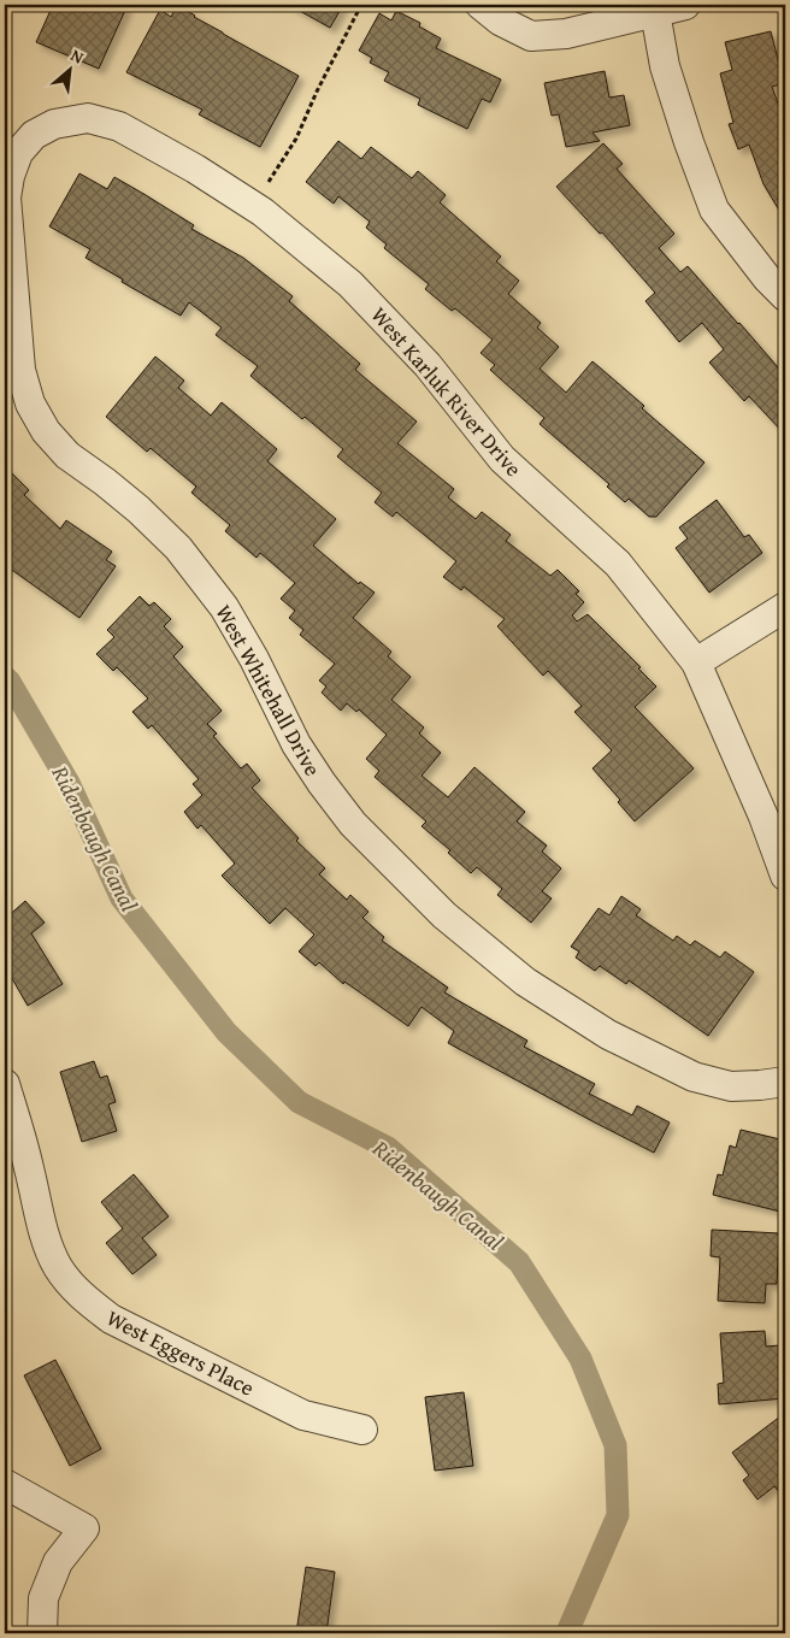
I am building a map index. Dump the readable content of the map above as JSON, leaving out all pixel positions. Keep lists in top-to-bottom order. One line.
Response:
{"streets":{"street":["West Karluk River Drive","West Whitehall Drive","West Eggers Place"]},"crossings":[["West Karluk River Drive","West Whitehall Drive"]],"water":["Ridenbaugh Canal"],"north":"top right"}
